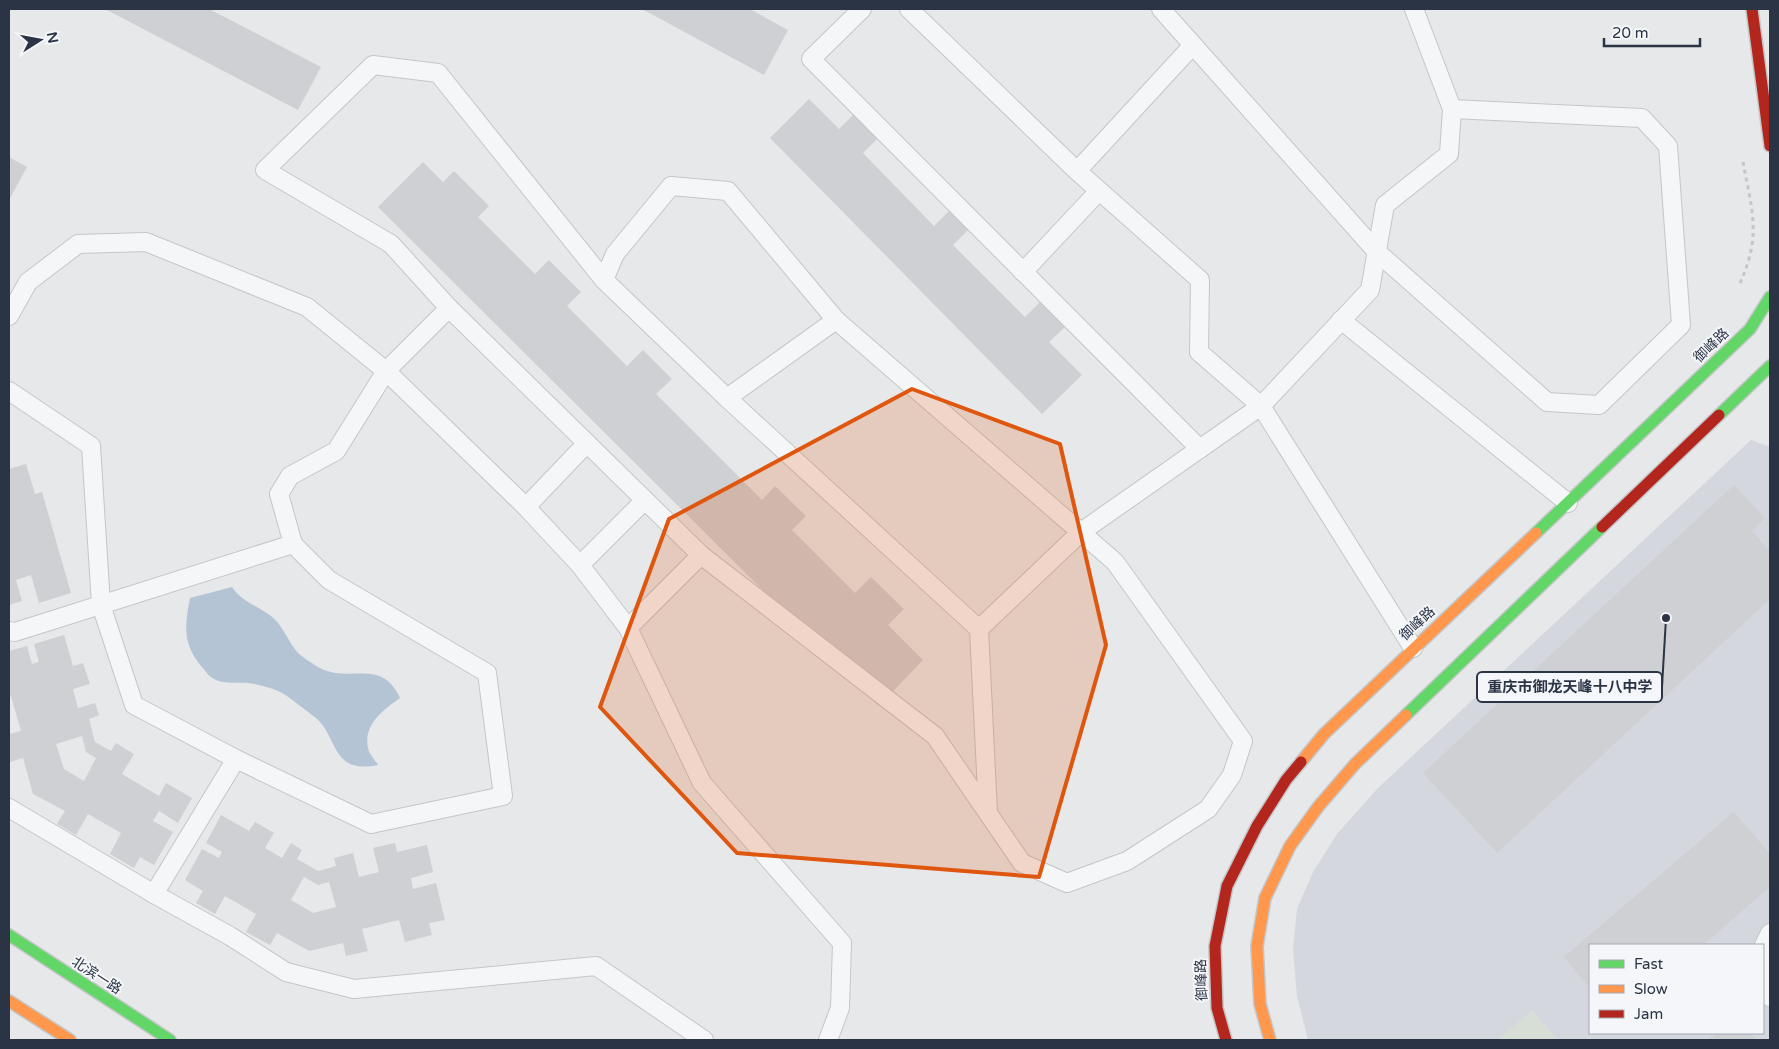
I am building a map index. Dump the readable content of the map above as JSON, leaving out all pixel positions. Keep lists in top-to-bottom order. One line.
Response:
{"streets":{"street":["御峰路","北滨一路"]},"places":["重庆市御龙天峰十八中学"],"legend":["Fast","Slow","Jam"],"scale_bar":"20 m","north":"right"}
